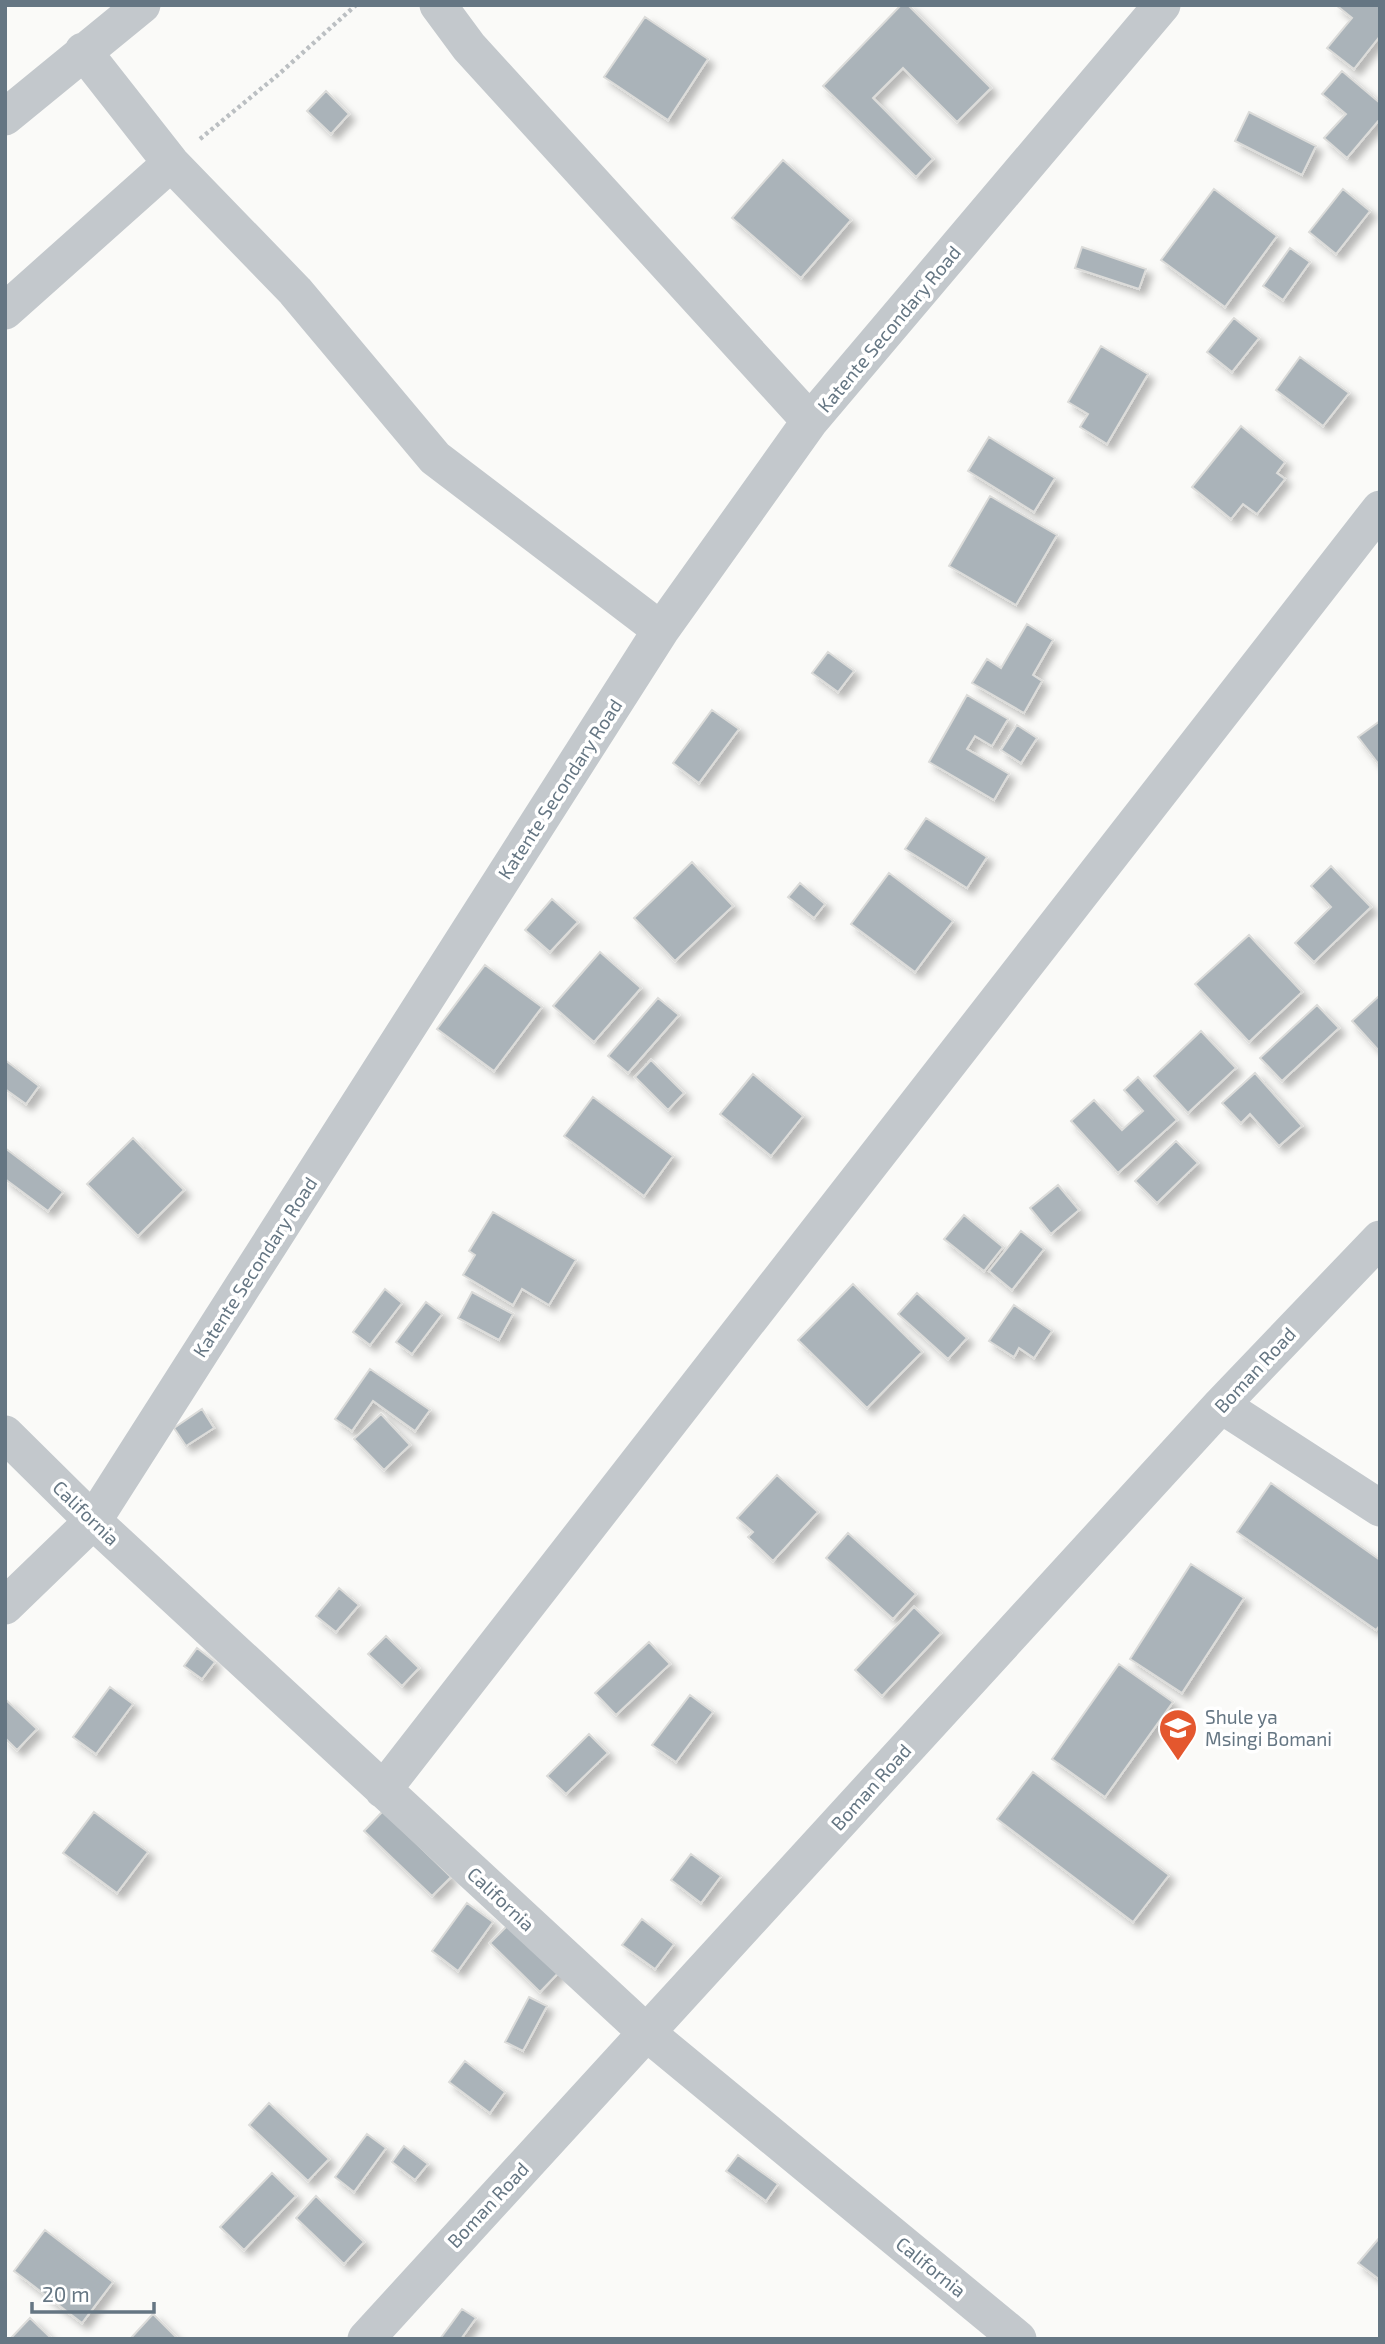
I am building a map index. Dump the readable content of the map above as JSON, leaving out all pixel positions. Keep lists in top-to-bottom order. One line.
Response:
{"streets":{"street":["Katente Secondary Road","Boman Road","California"]},"crossings":[["Katente Secondary Road","California"],["Boman Road","California"]],"places":{"school or university":["Shule ya Msingi Bomani"]},"scale_bar":"20 m"}
